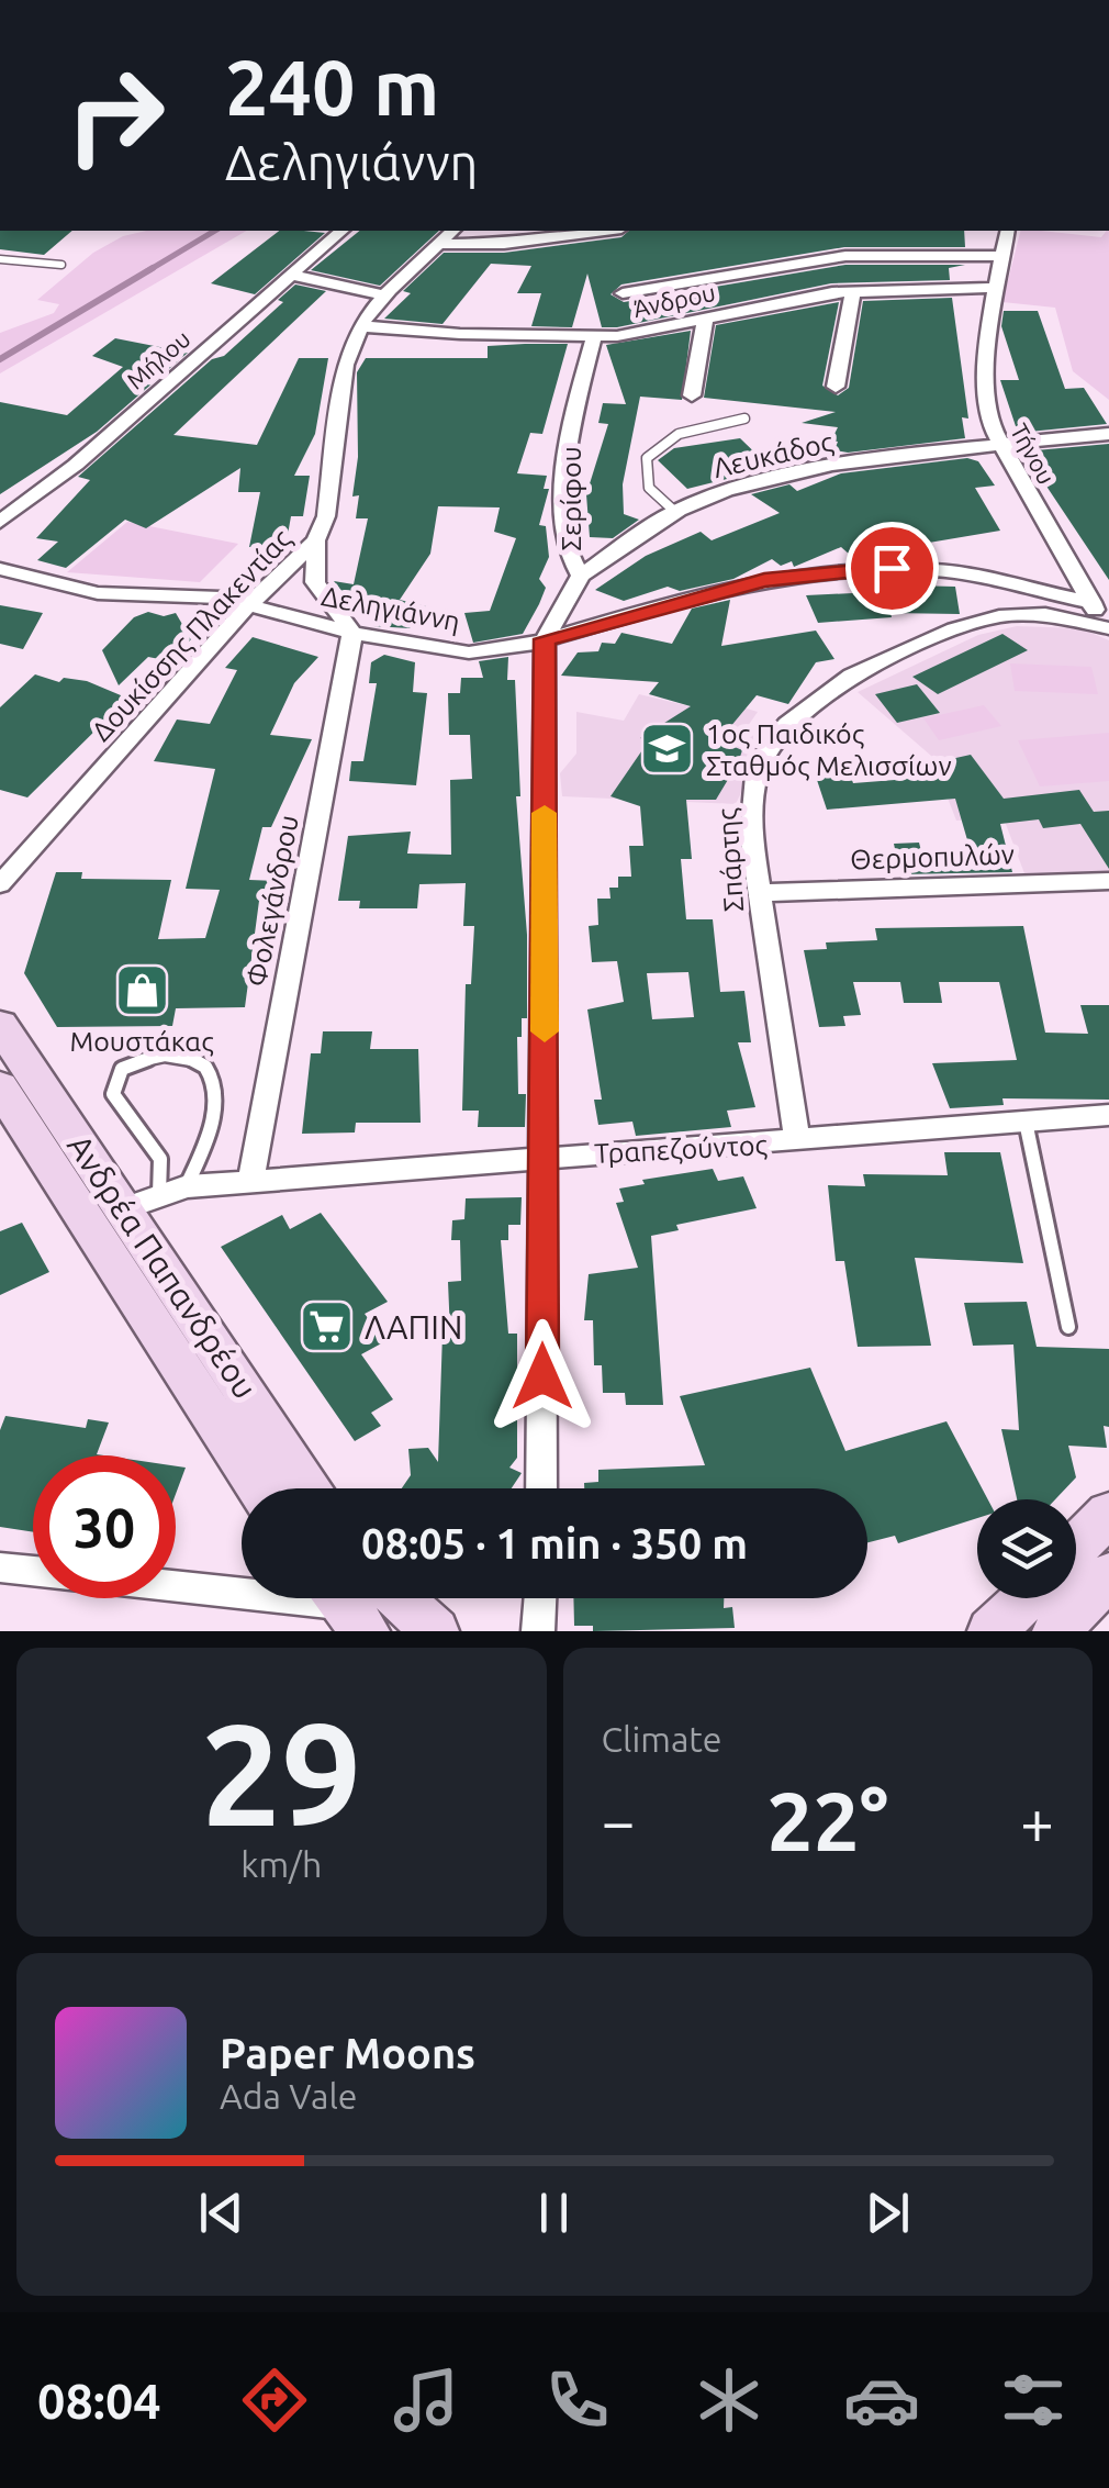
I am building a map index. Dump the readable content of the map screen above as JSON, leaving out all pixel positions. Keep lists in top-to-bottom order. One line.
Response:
{"streets":{"main road":["Ανδρέα Παπανδρέου"],"street":["Άνδρου","Μήλου","Τήνου","Λευκάδος","Σερίφου","Δεληγιάννη","Δουκίσσης Πλακεντίας","Θερμοπυλών","Σπάρτης","Φολεγάνδρου","Τραπεζούντος"]},"crossings":[["Άνδρου","Τήνου"],["Άνδρου","Σερίφου"],["Άνδρου","Δουκίσσης Πλακεντίας"],["Τήνου","Λευκάδος"],["Τήνου","Δεληγιάννη"],["Τήνου","Σπάρτης"],["Λευκάδος","Σερίφου"],["Σερίφου","Δεληγιάννη"],["Σερίφου","Τραπεζούντος"],["Δεληγιάννη","Δουκίσσης Πλακεντίας"],["Δεληγιάννη","Σπάρτης"],["Δεληγιάννη","Φολεγάνδρου"],["Θερμοπυλών","Σπάρτης"],["Σπάρτης","Τραπεζούντος"],["Φολεγάνδρου","Τραπεζούντος"],["Τραπεζούντος","Ανδρέα Παπανδρέου"]],"places":{"school or university":["1ος Παιδικός Σταθμός Μελισσίων"],"shop":["Μουστάκας"],"supermarket":["ΛΑΠΙΝ"]},"page":{"turn":["240 m","Δεληγιάννη"],"limit":"30","trip":"08:05 · 1 min · 350 m","tile":[["29","km/h"],"Climate"],"heat":["−","22°","+"],"song":["Paper Moons","Ada Vale"],"tabs":"08:04"}}
